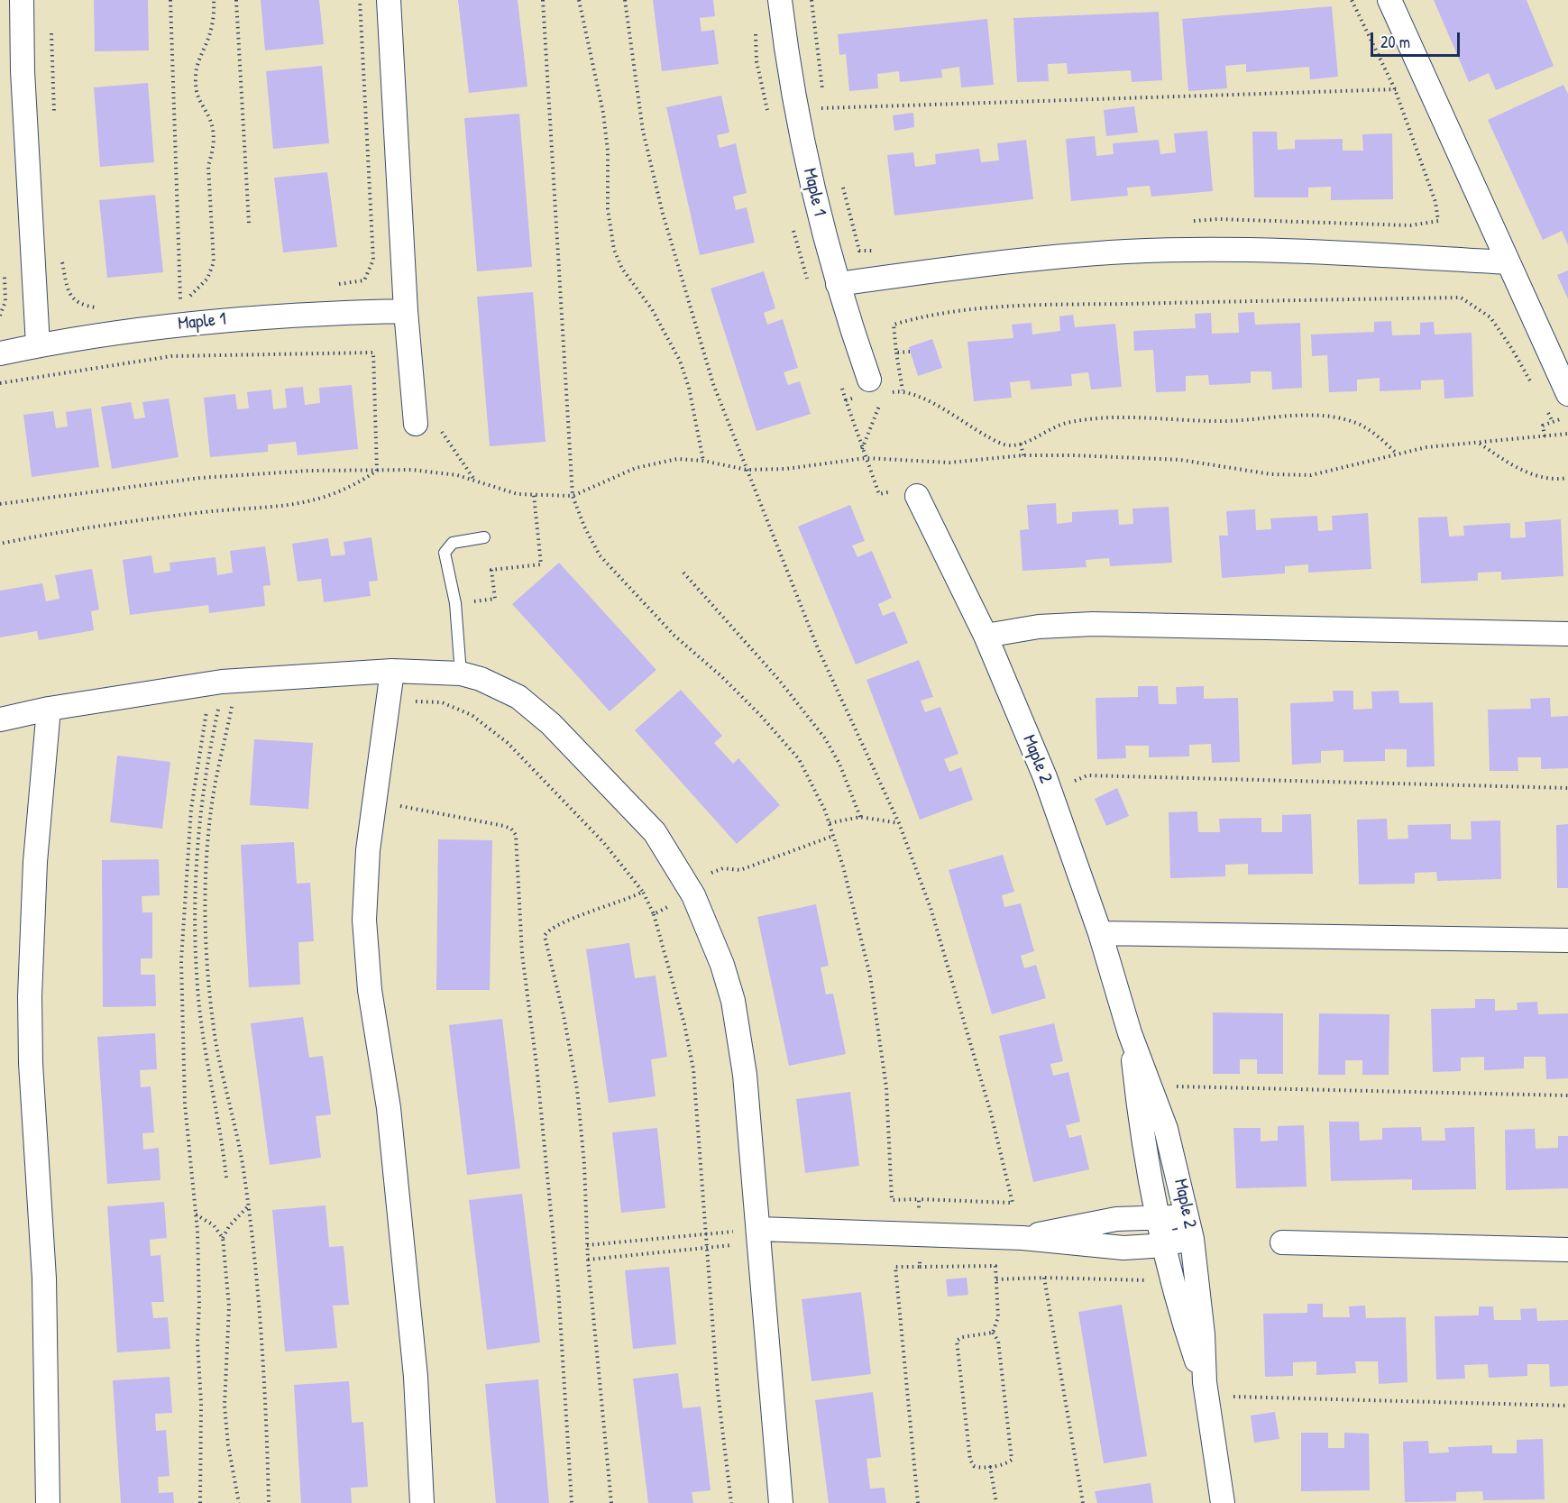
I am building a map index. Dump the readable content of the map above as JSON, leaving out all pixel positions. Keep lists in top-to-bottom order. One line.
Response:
{"streets":{"street":["Maple 1","Maple 2"]},"scale_bar":"20 m"}
